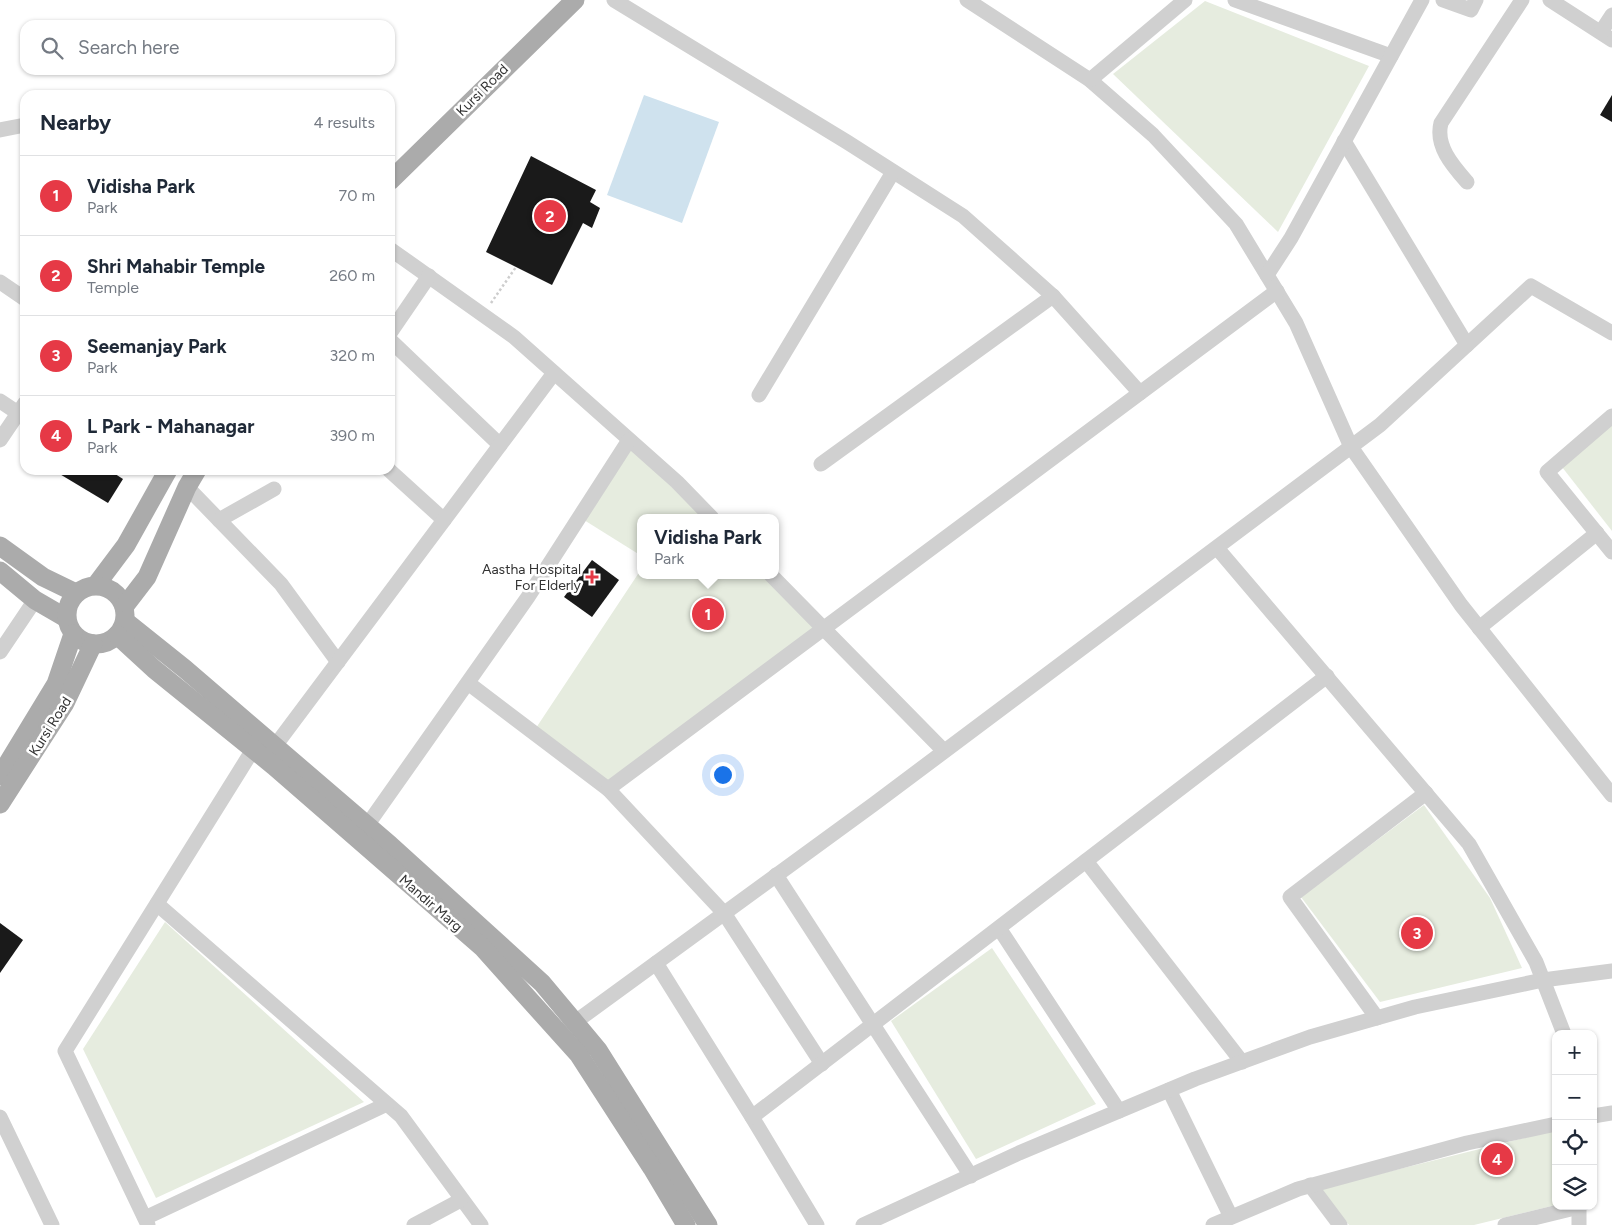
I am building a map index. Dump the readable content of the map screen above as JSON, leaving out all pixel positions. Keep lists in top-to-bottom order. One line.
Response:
{"streets":{"main road":["Kursi Road","Mandir Marg"]},"places":{"health":["Aastha Hospital For Elderly"]},"page":{"search":"Search here","heading":["Nearby","4 results"],"list":[{"mark":"1","name":"Vidisha Park","note":"Park","value":"70 m"},{"mark":"2","name":"Shri Mahabir Temple","note":"Temple","value":"260 m"},{"mark":"3","name":"Seemanjay Park","note":"Park","value":"320 m"},{"mark":"4","name":"L Park - Mahanagar","note":"Park","value":"390 m"}],"pins":["2","1","3","4"],"popup":["Vidisha Park","Park"],"map_buttons":["+","−"]}}
